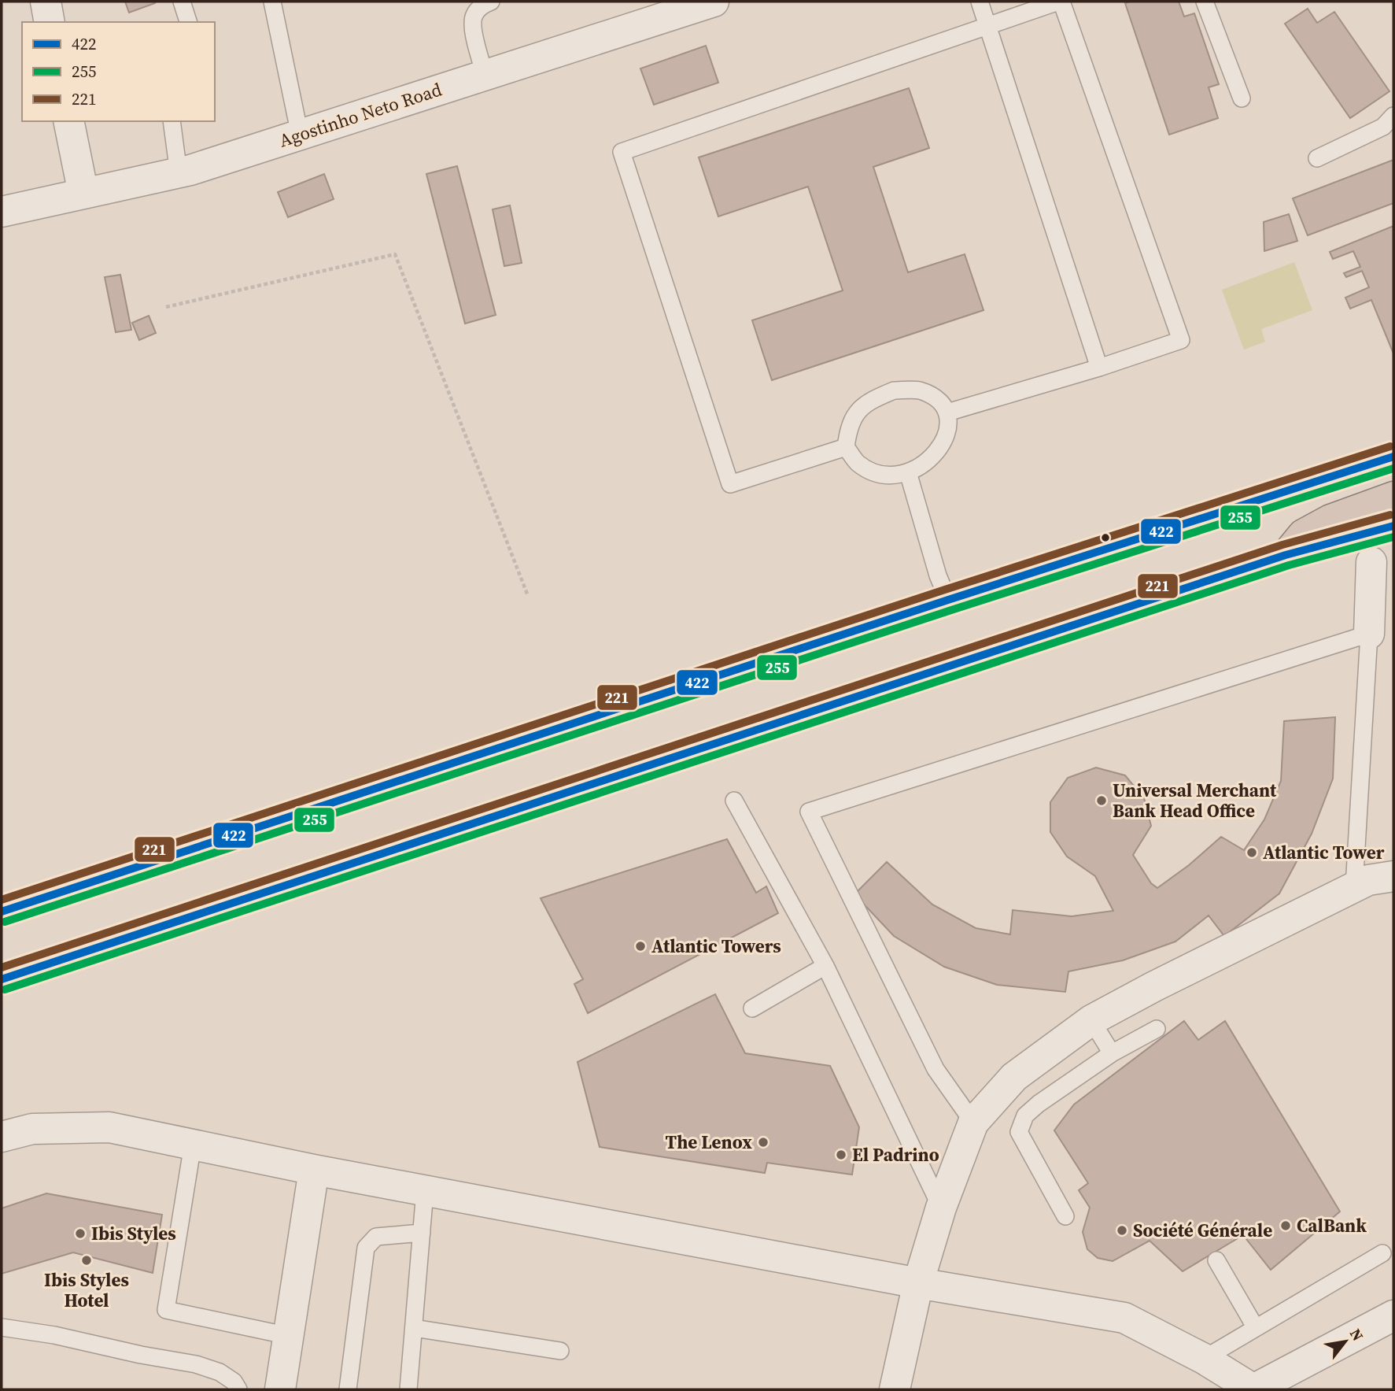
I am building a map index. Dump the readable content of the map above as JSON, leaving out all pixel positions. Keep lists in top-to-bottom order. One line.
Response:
{"streets":{"street":["Agostinho Neto Road"]},"places":["Universal Merchant Bank Head Office","Atlantic Tower","Atlantic Towers","The Lenox","El Padrino","CalBank","Société Générale","Ibis Styles","Ibis Styles Hotel"],"lines":["transit line 221","transit line 422","transit line 255"],"legend":["422","255","221"],"north":"top right"}
